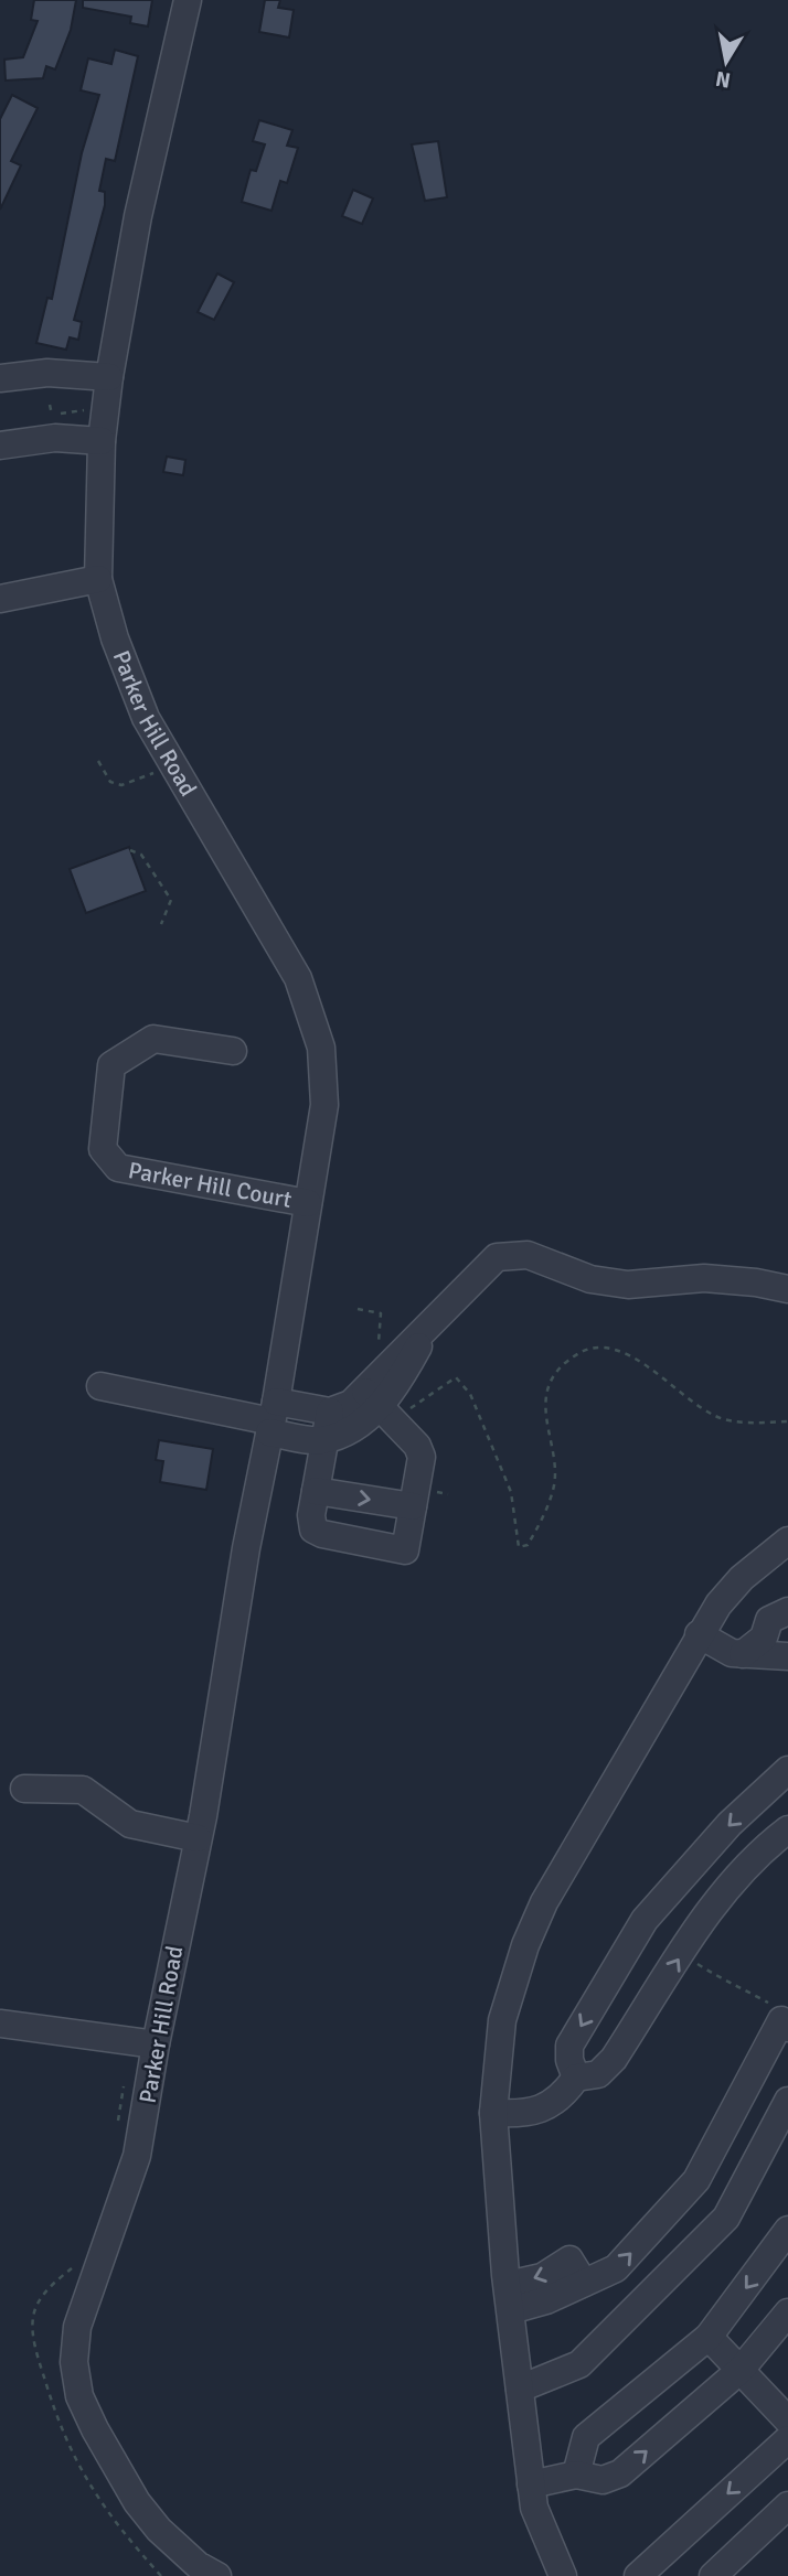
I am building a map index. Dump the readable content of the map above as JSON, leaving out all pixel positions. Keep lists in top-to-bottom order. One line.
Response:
{"streets":{"street":["Parker Hill Road","Parker Hill Court"]},"crossings":[["Parker Hill Road","Parker Hill Court"]],"north":"bottom"}
